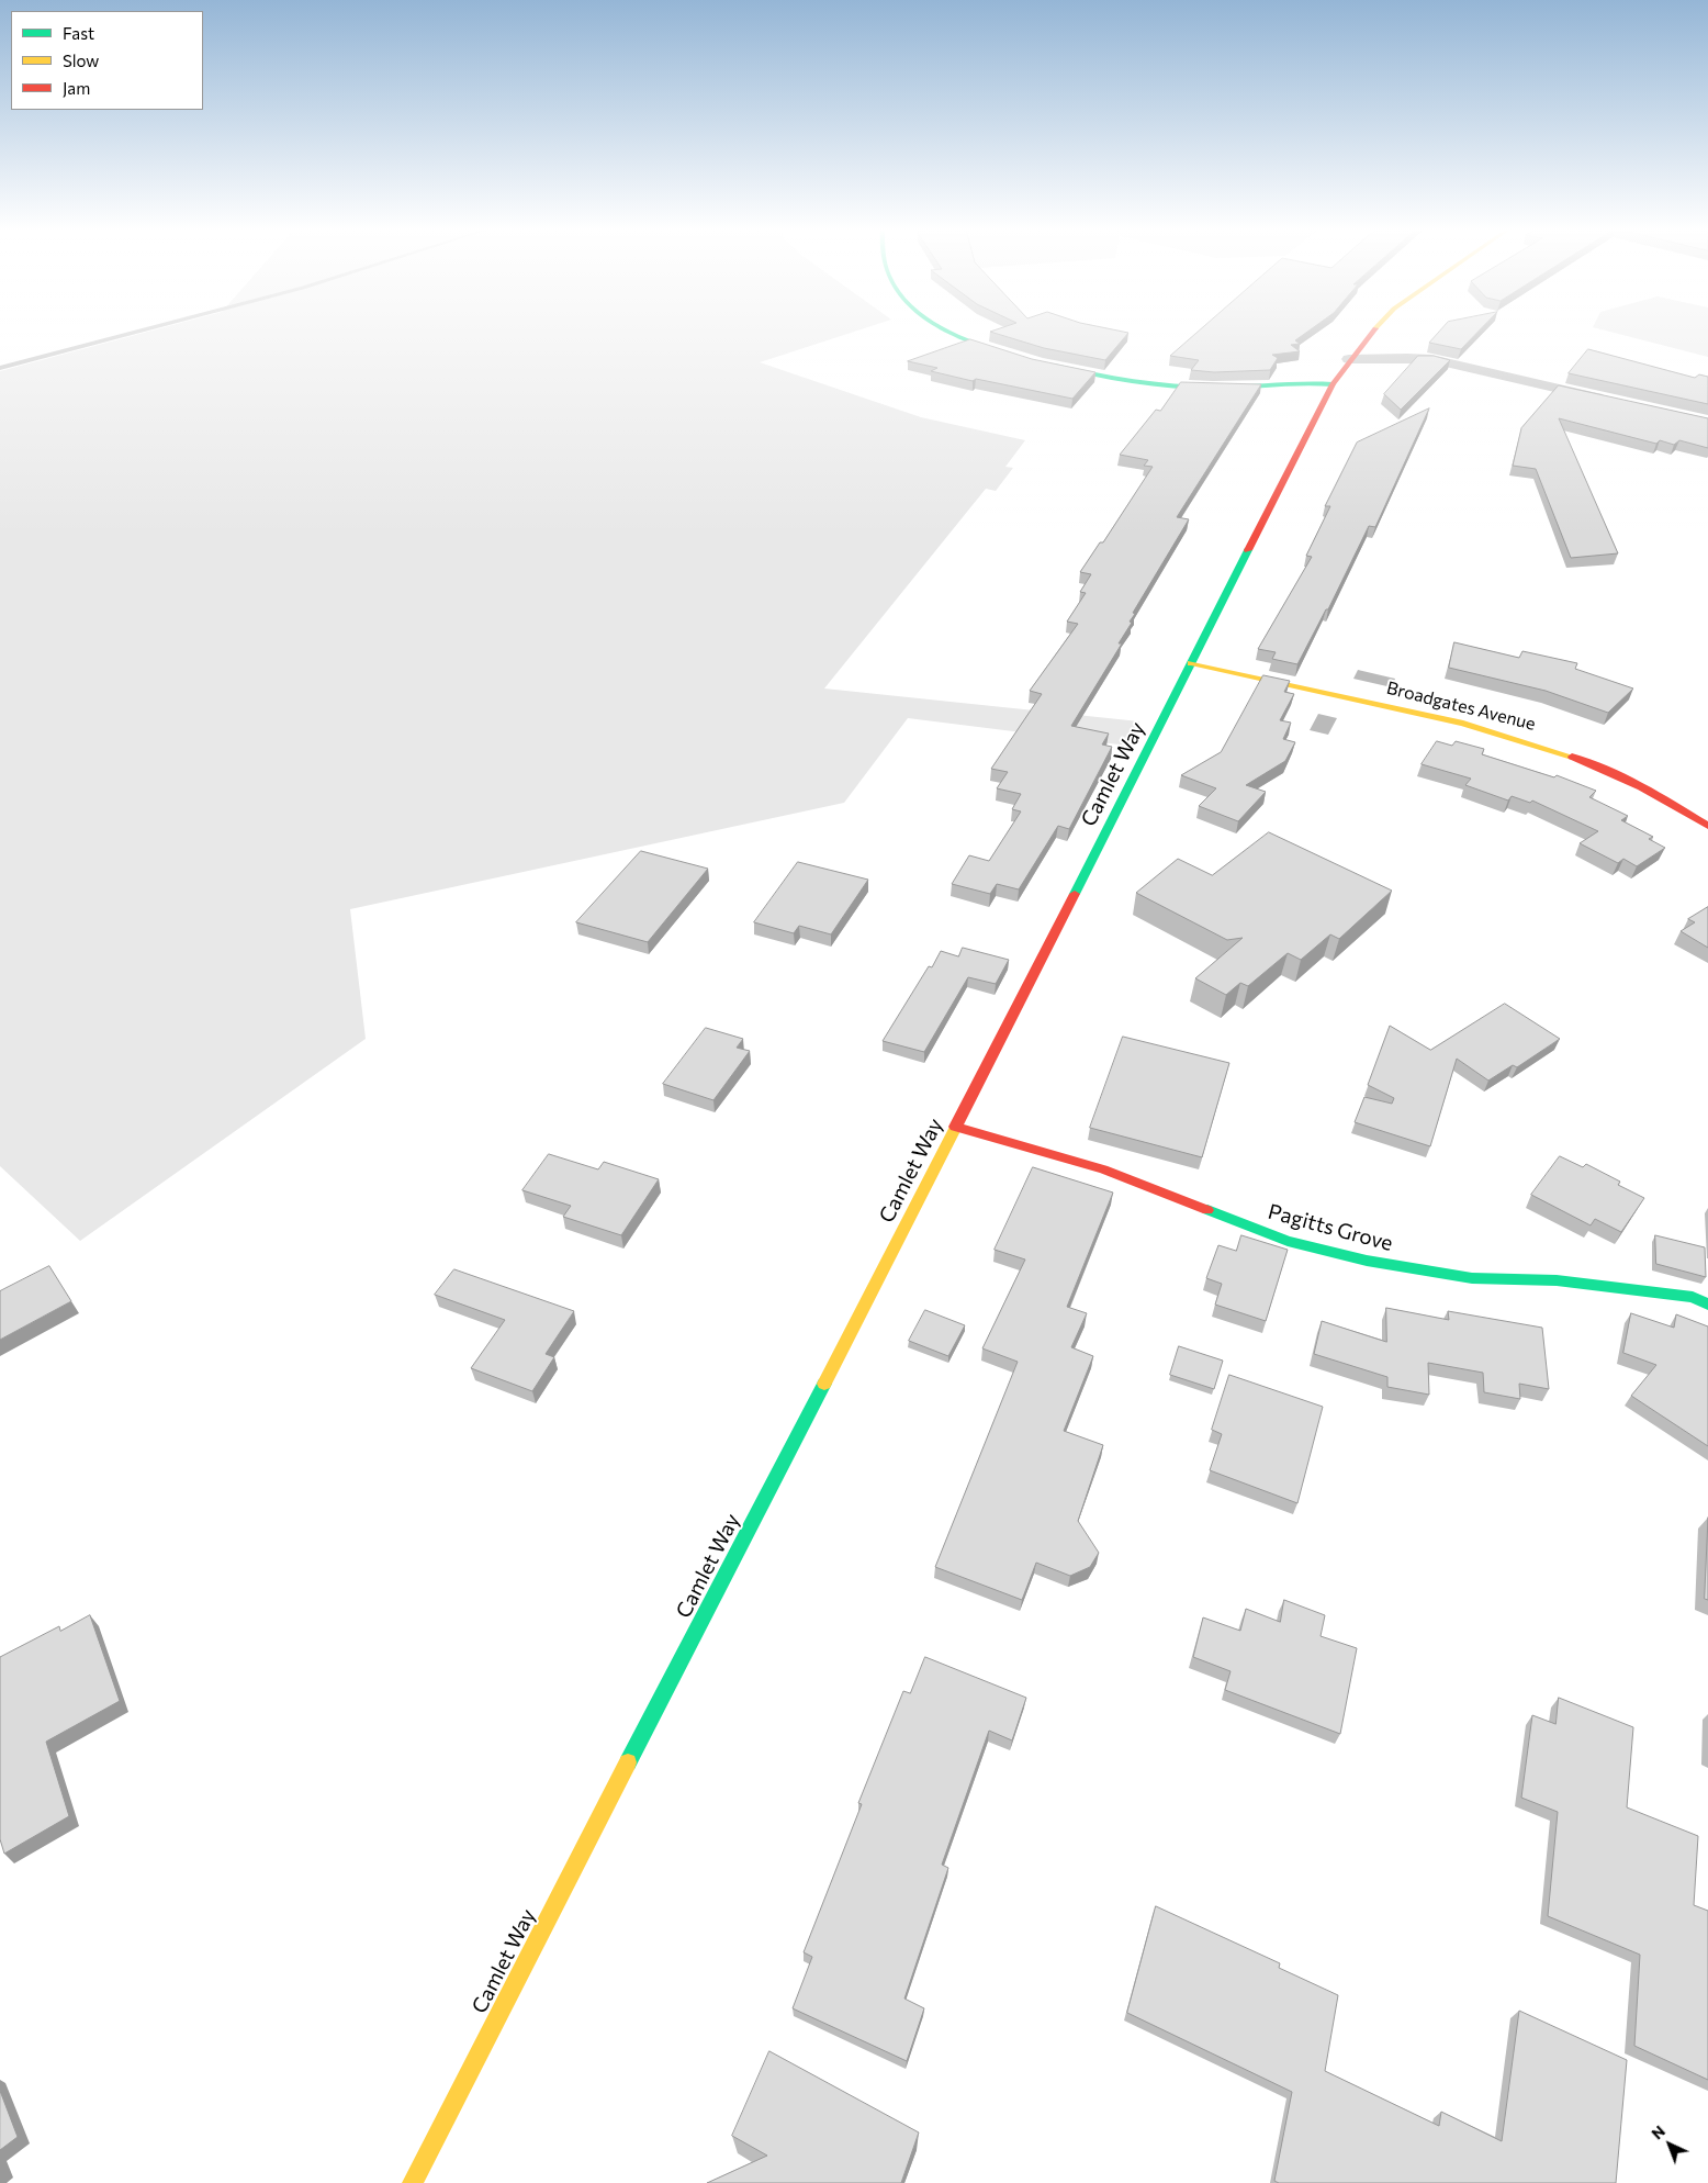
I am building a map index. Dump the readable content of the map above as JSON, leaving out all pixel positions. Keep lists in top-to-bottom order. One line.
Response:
{"streets":{"street":["Broadgates Avenue","Camlet Way","Pagitts Grove"]},"crossings":[["Broadgates Avenue","Camlet Way"],["Camlet Way","Pagitts Grove"]],"legend":["Fast","Slow","Jam"],"north":"top left"}
